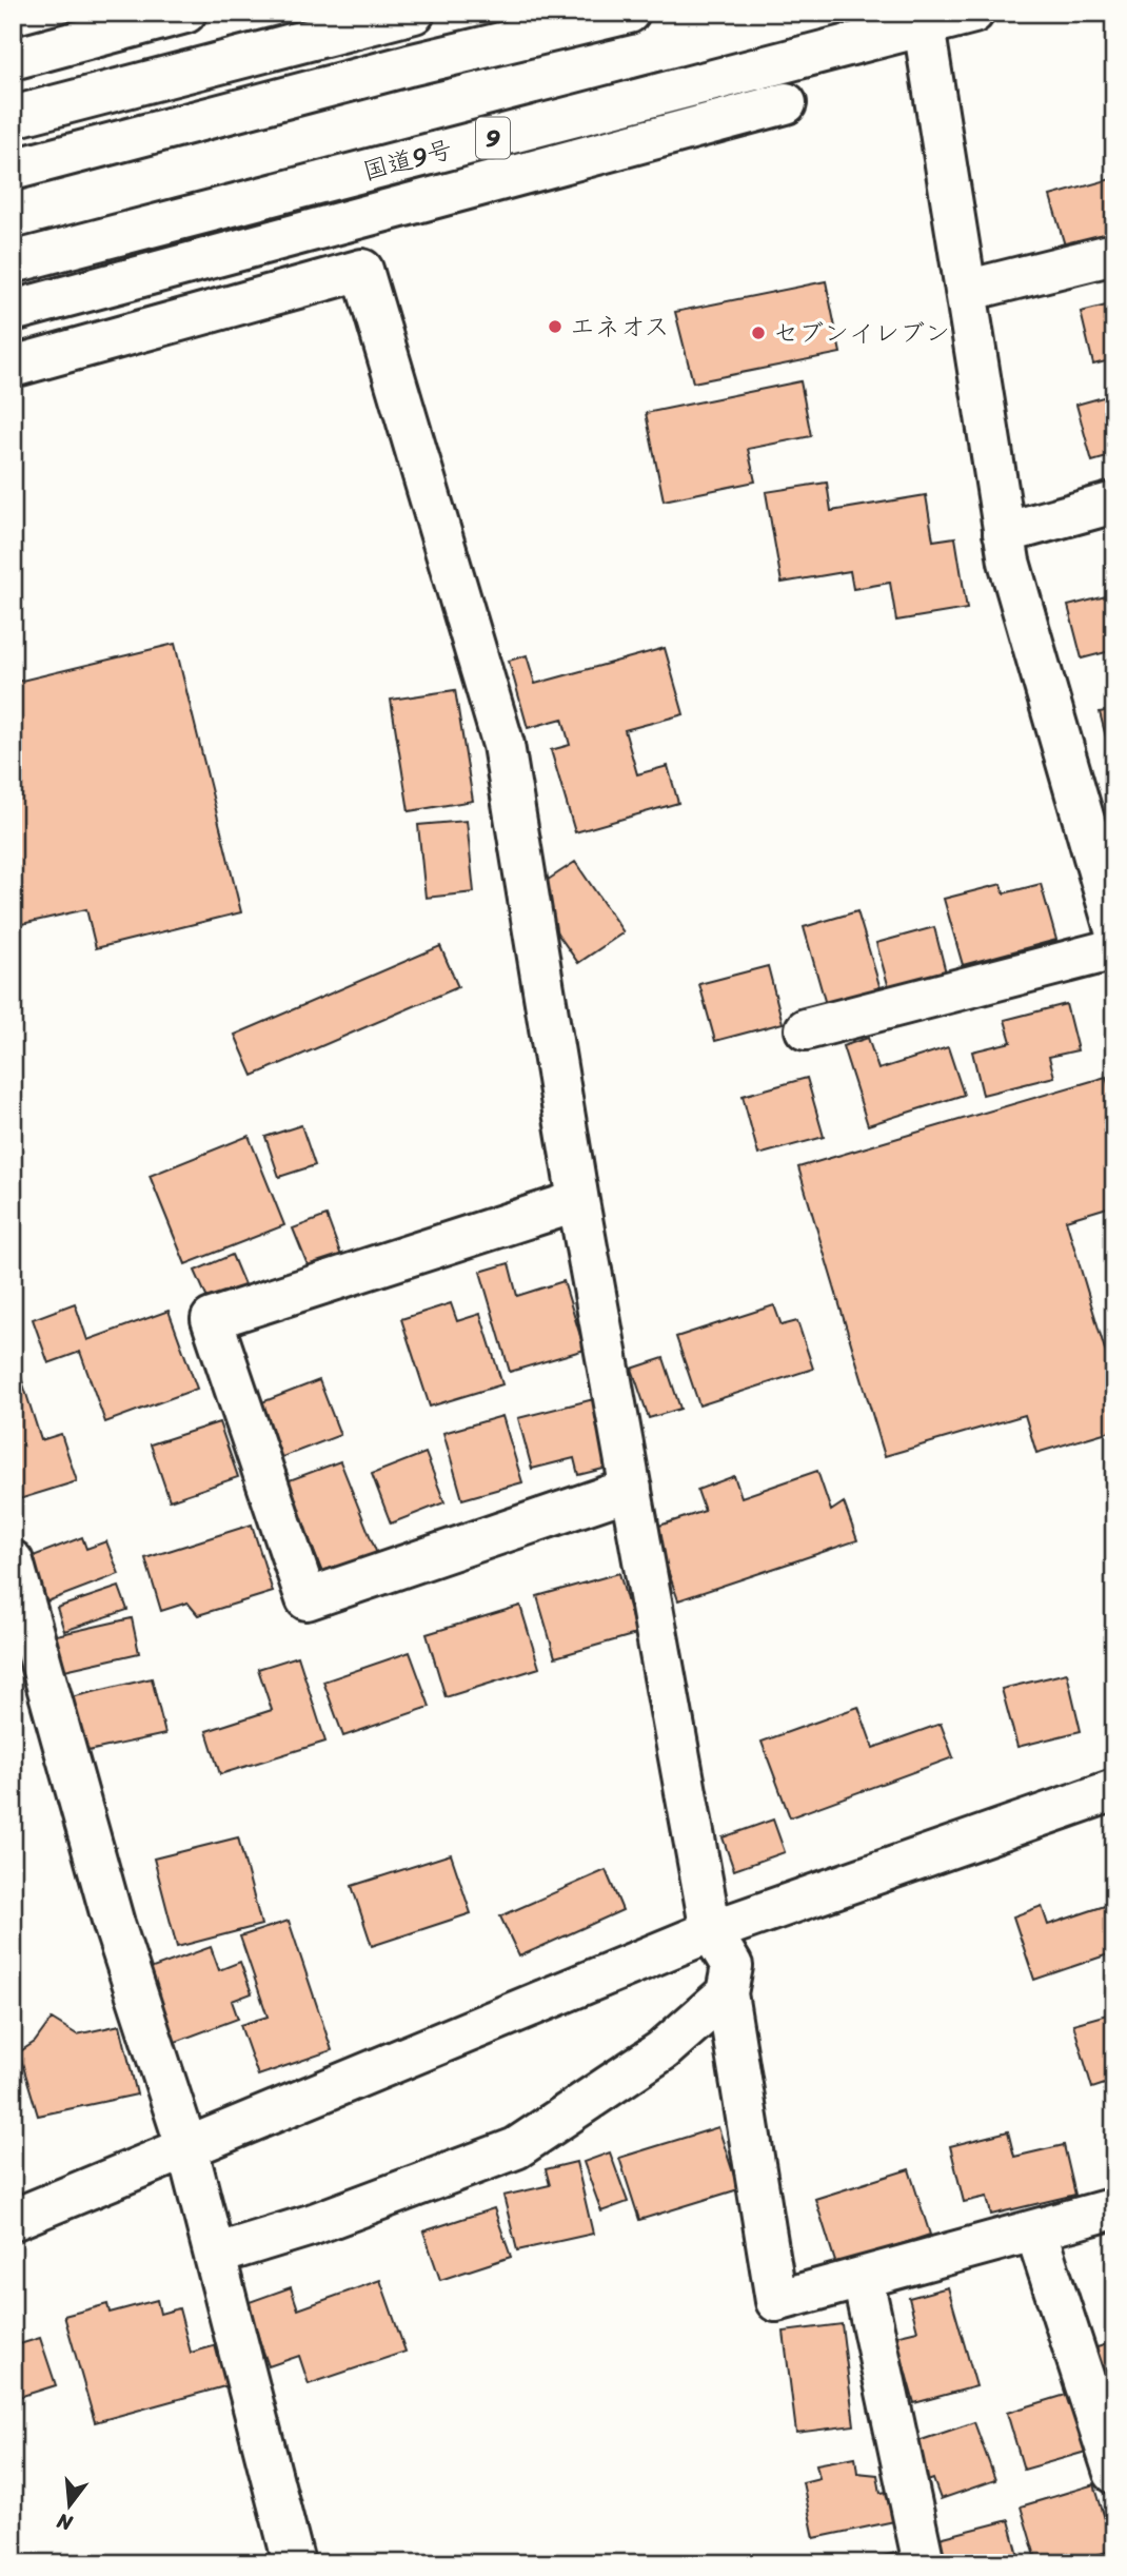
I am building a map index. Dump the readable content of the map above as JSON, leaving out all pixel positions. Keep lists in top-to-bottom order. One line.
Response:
{"streets":{"main road":["9","国道9号"]},"places":["エネオス","セブンイレブン"],"north":"bottom"}
